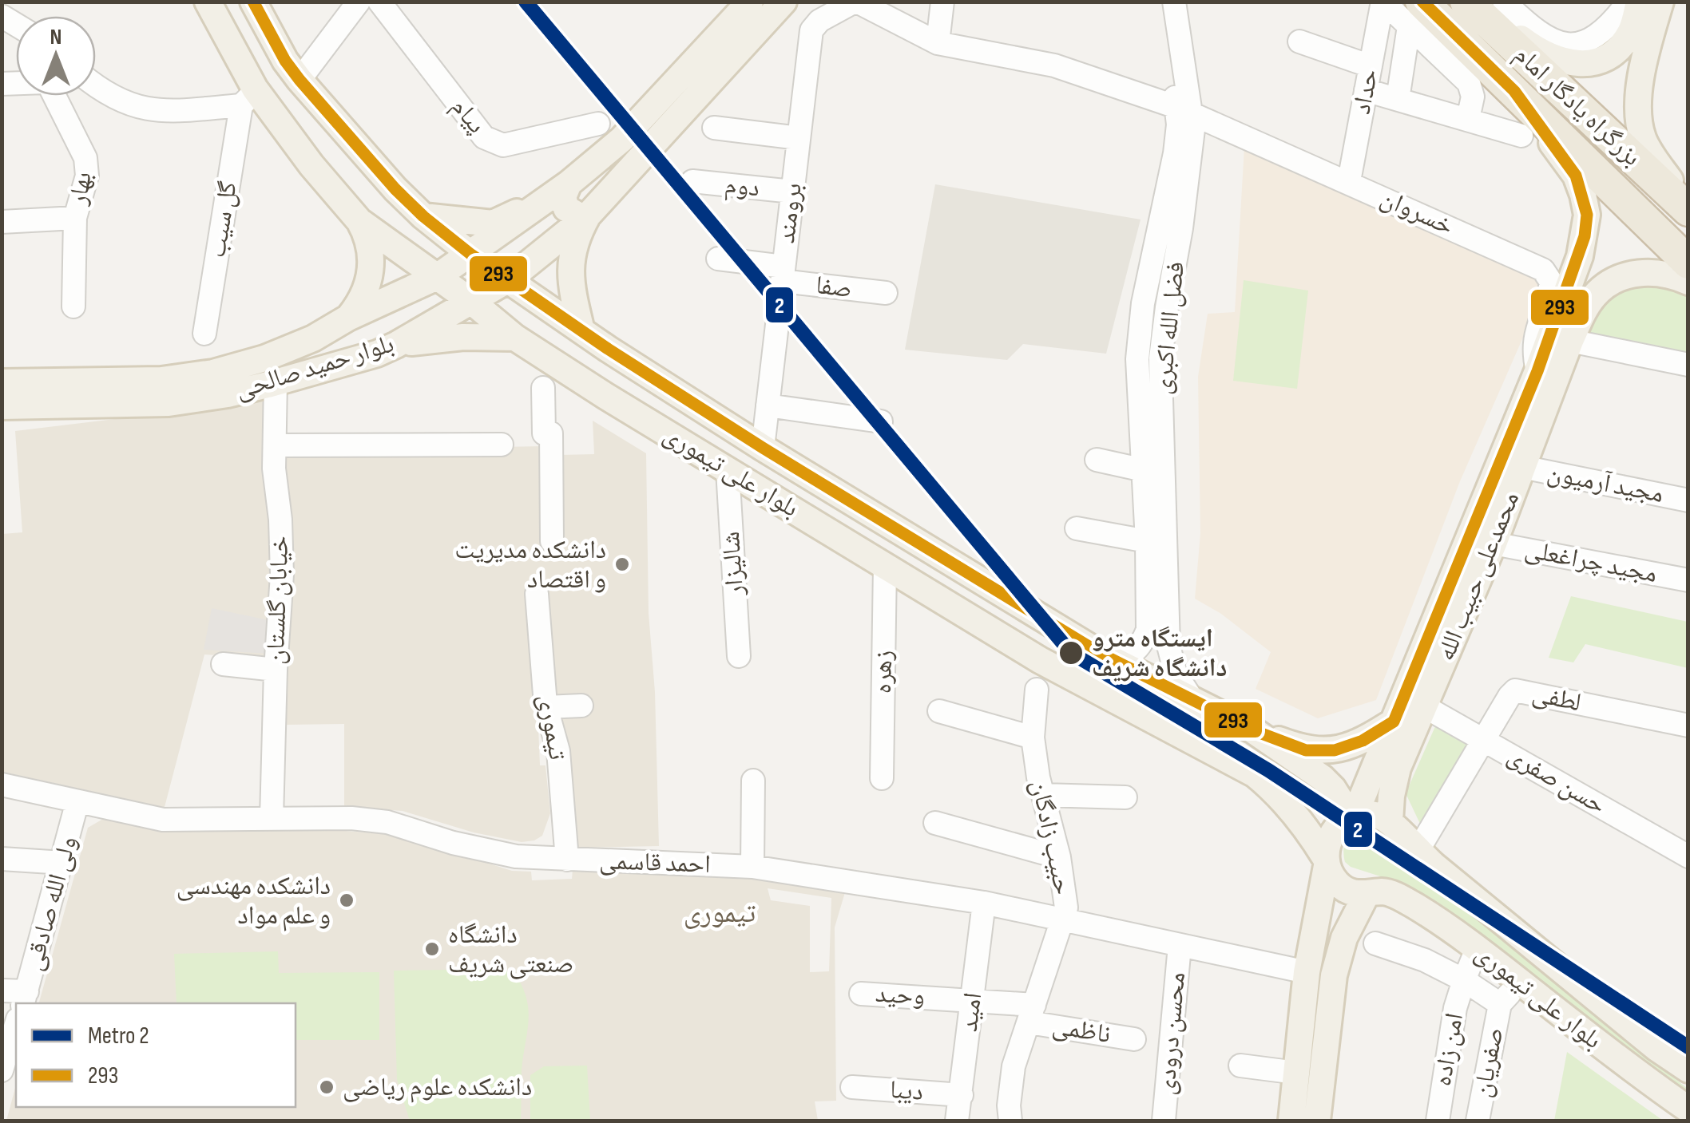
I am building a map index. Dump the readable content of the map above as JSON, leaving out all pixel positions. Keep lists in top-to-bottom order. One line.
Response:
{"streets":{"highway":["بزرگراه یادگار امام"],"main road":["بلوار حمید صالحی","بلوار علی تیموری","محمدعلی حبیب الله"],"street":["حداد","پیام","دوم","بهار","خسروان","برومند","گل سیب","صفا","فضل الله اکبری","مجید آرمیون","مجید چراغعلی","شالیزار","خیابان گلستان","زهره","لطفی","تیموری","حسن صفری","حبیب زادگان","احمد قاسمی","ولی الله صادقی","وحید","امید","ناظمی","محسن درودی","امن زاده","صفریان","دیبا"]},"crossings":[["حداد","بزرگراه یادگار امام"],["حداد","خسروان"],["بزرگراه یادگار امام","محمدعلی حبیب الله"],["دوم","برومند"],["خسروان","برومند"],["خسروان","فضل الله اکبری"],["خسروان","محمدعلی حبیب الله"],["برومند","صفا"],["برومند","بلوار علی تیموری"],["گل سیب","بلوار علی تیموری"],["فضل الله اکبری","بلوار علی تیموری"],["بلوار حمید صالحی","بلوار علی تیموری"],["بلوار حمید صالحی","خیابان گلستان"],["بلوار علی تیموری","شالیزار"],["بلوار علی تیموری","محمدعلی حبیب الله"],["بلوار علی تیموری","زهره"],["بلوار علی تیموری","لطفی"],["بلوار علی تیموری","امن زاده"],["مجید آرمیون","محمدعلی حبیب الله"],["مجید چراغعلی","محمدعلی حبیب الله"],["محمدعلی حبیب الله","لطفی"],["محمدعلی حبیب الله","حسن صفری"],["خیابان گلستان","احمد قاسمی"],["لطفی","حسن صفری"],["تیموری","احمد قاسمی"],["حبیب زادگان","احمد قاسمی"],["حبیب زادگان","وحید"],["حبیب زادگان","ناظمی"],["احمد قاسمی","ولی الله صادقی"],["احمد قاسمی","امید"],["احمد قاسمی","محسن درودی"],["وحید","امید"],["وحید","ناظمی"],["امید","دیبا"]],"districts":["تیموری"],"places":["دانشکده مدیریت و اقتصاد","ایستگاه مترو دانشگاه شریف","دانشکده مهندسی و علم مواد","دانشگاه صنعتی شریف","دانشکده علوم ریاضی"],"lines":["metro line 2","transit line 293"],"legend":["Metro 2","293"],"north":"top"}
